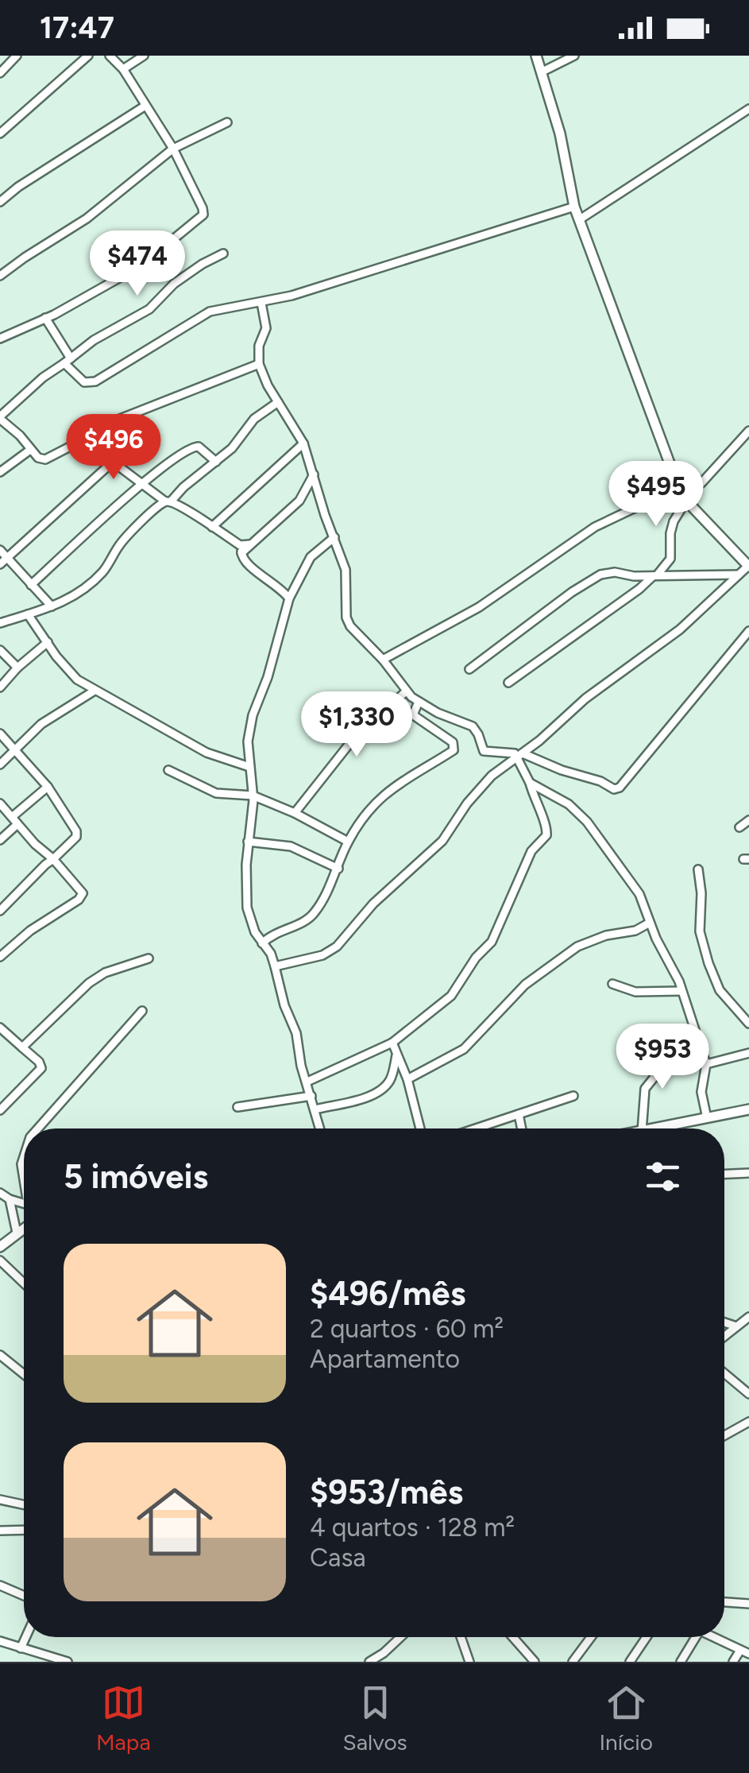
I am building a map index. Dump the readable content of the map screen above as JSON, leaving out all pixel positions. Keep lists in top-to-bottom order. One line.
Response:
{"page":{"status":"17:47","price":["$474","$496","$495","$1,330","$953"],"heading":"5 imóveis","list":[{"name":"$496/mês","note":"2 quartos · 60 m² · Apartamento"},{"name":"$953/mês","note":"4 quartos · 128 m² · Casa"}],"tabs":["Mapa","Salvos","Início"]}}
